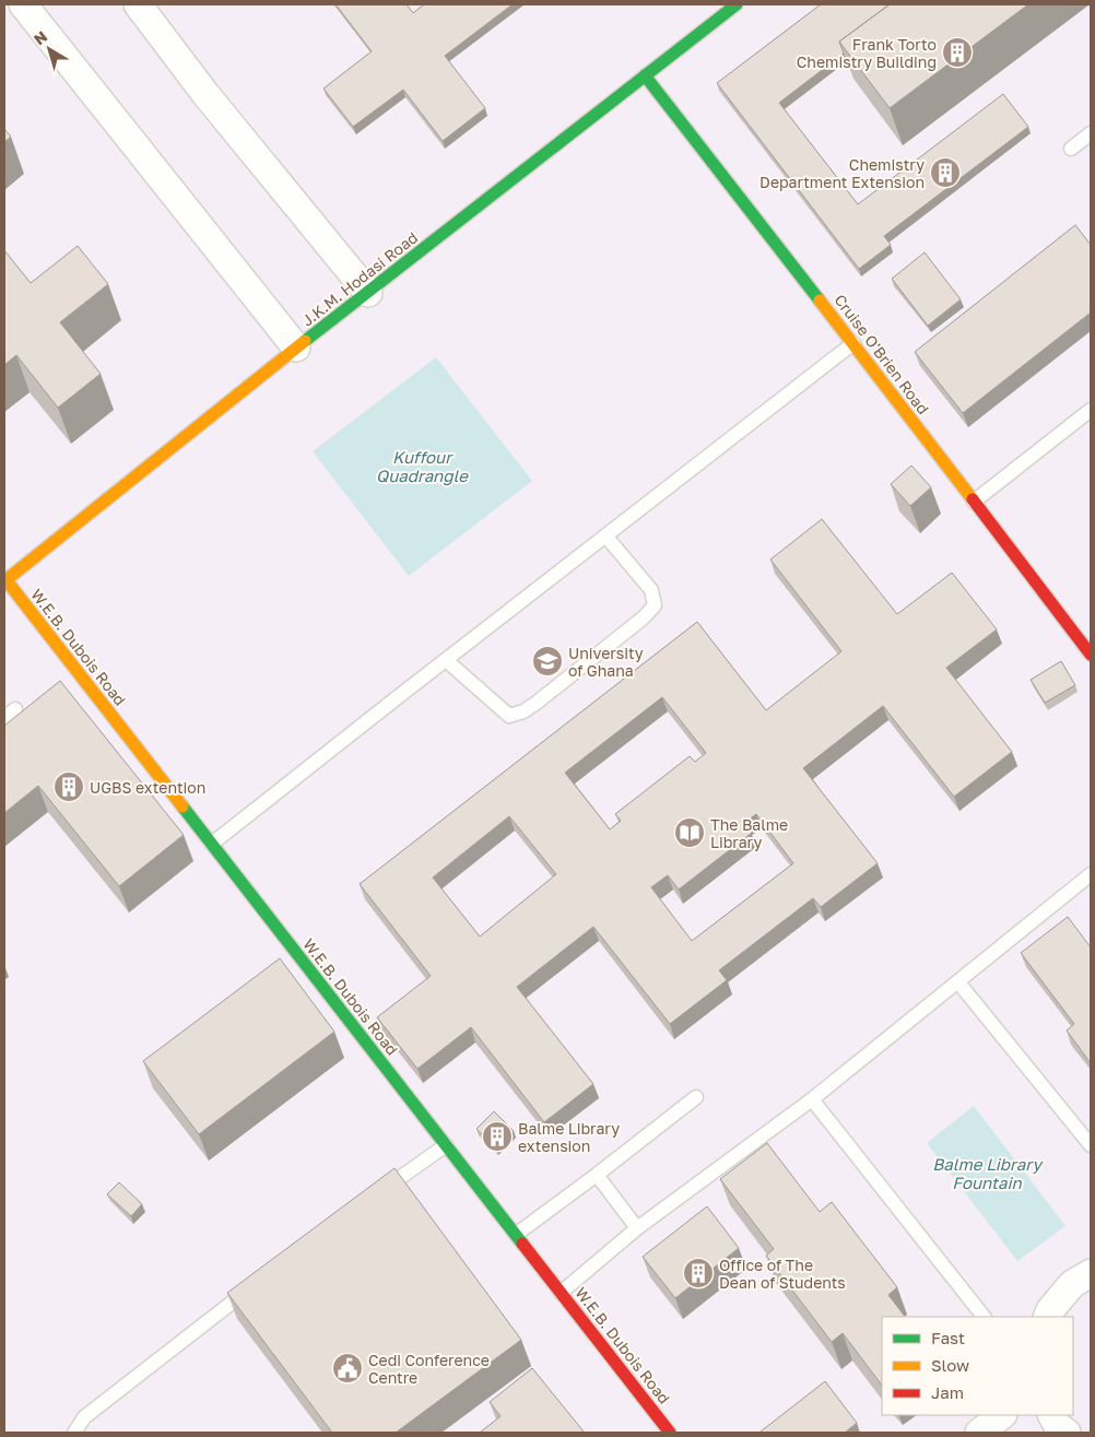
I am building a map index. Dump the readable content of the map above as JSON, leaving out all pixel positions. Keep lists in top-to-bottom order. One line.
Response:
{"streets":{"street":["J.K.M. Hodasi Road","Cruise O'Brien Road","W.E.B. Dubois Road"]},"crossings":[["J.K.M. Hodasi Road","Cruise O'Brien Road"],["J.K.M. Hodasi Road","W.E.B. Dubois Road"]],"water":["Kuffour Quadrangle","Balme Library Fountain"],"places":{"building":["Frank Torto Chemistry Building","Chemistry Department Extension","UGBS extention","Balme Library extension","Office of The Dean of Students"],"school or university":["University of Ghana"],"library":["The Balme Library"],"public building":["Cedi Conference Centre"]},"legend":["Fast","Slow","Jam"],"north":"top left"}
